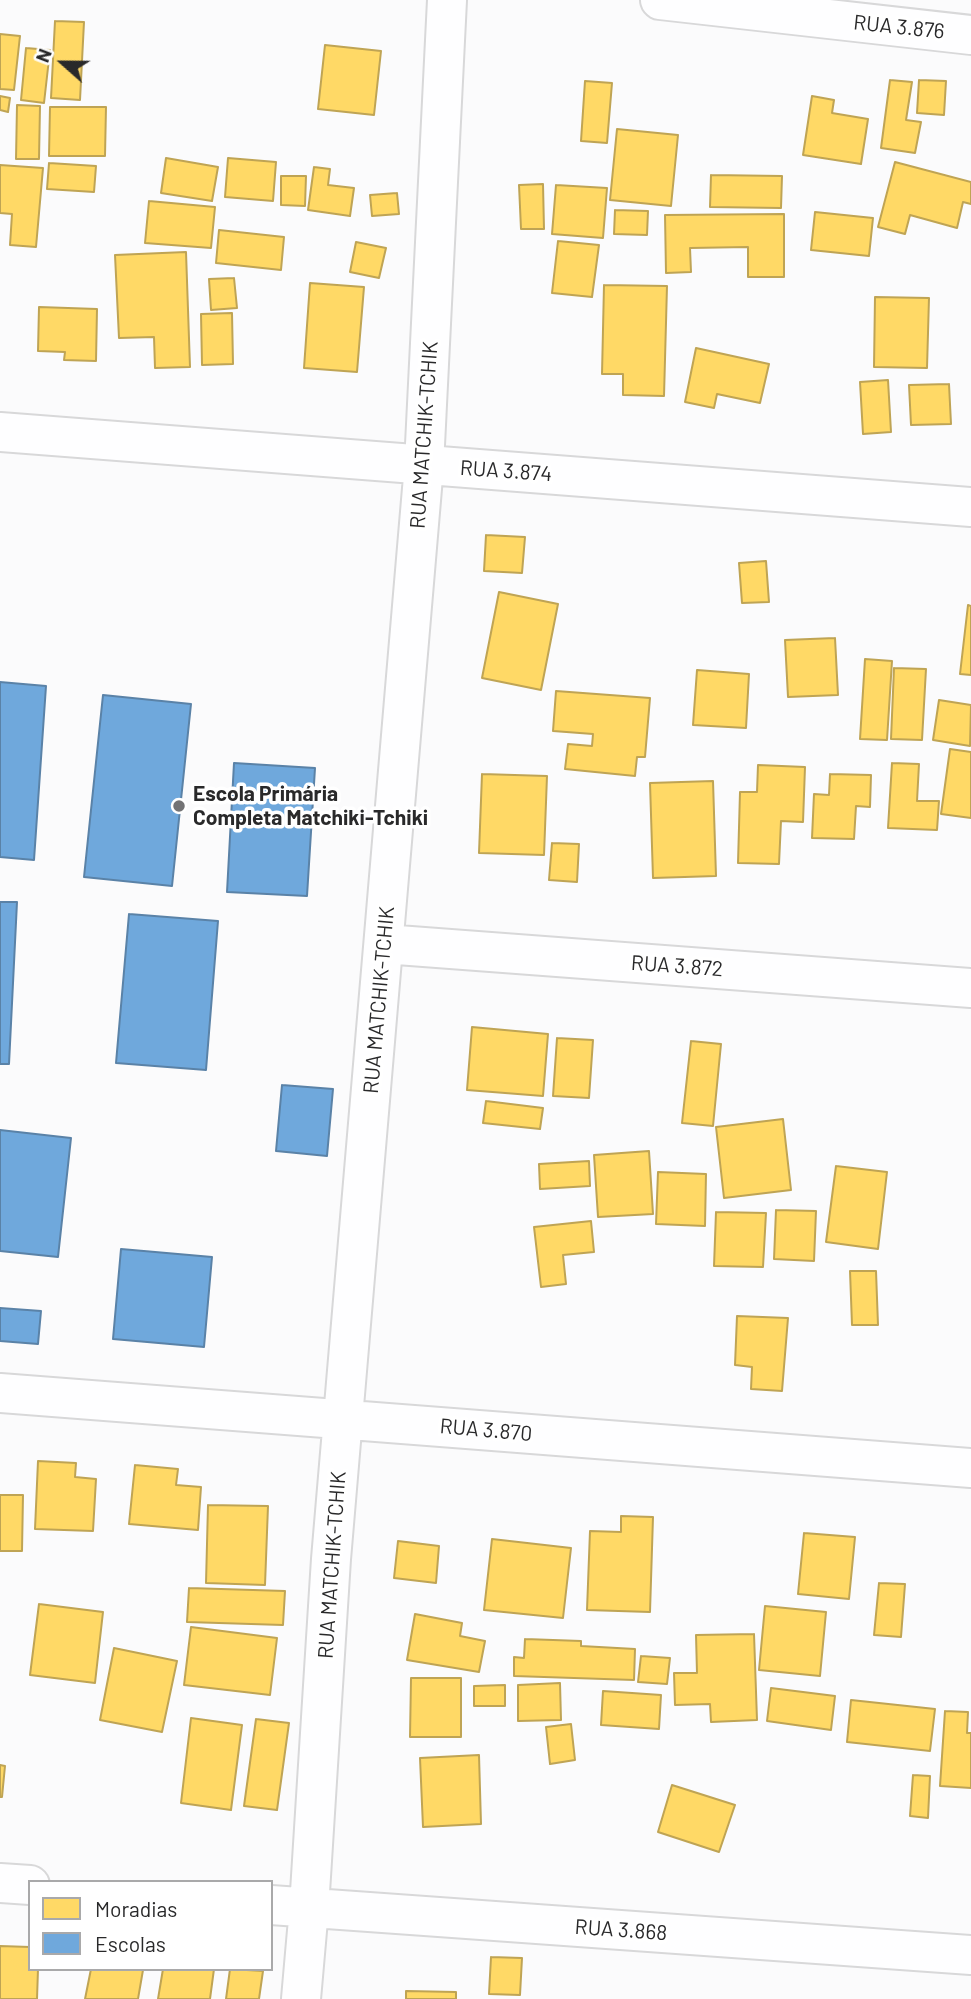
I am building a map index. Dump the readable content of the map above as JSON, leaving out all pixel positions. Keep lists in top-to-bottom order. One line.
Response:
{"streets":{"street":["RUA 3.876","RUA MATCHIK-TCHIK","RUA 3.874","RUA 3.872","RUA 3.870","RUA 3.868"]},"crossings":[["RUA MATCHIK-TCHIK","RUA 3.874"],["RUA MATCHIK-TCHIK","RUA 3.872"],["RUA MATCHIK-TCHIK","RUA 3.870"],["RUA MATCHIK-TCHIK","RUA 3.868"]],"places":["Escola Primária Completa Matchiki-Tchiki"],"legend":["Moradias","Escolas"],"north":"left"}
